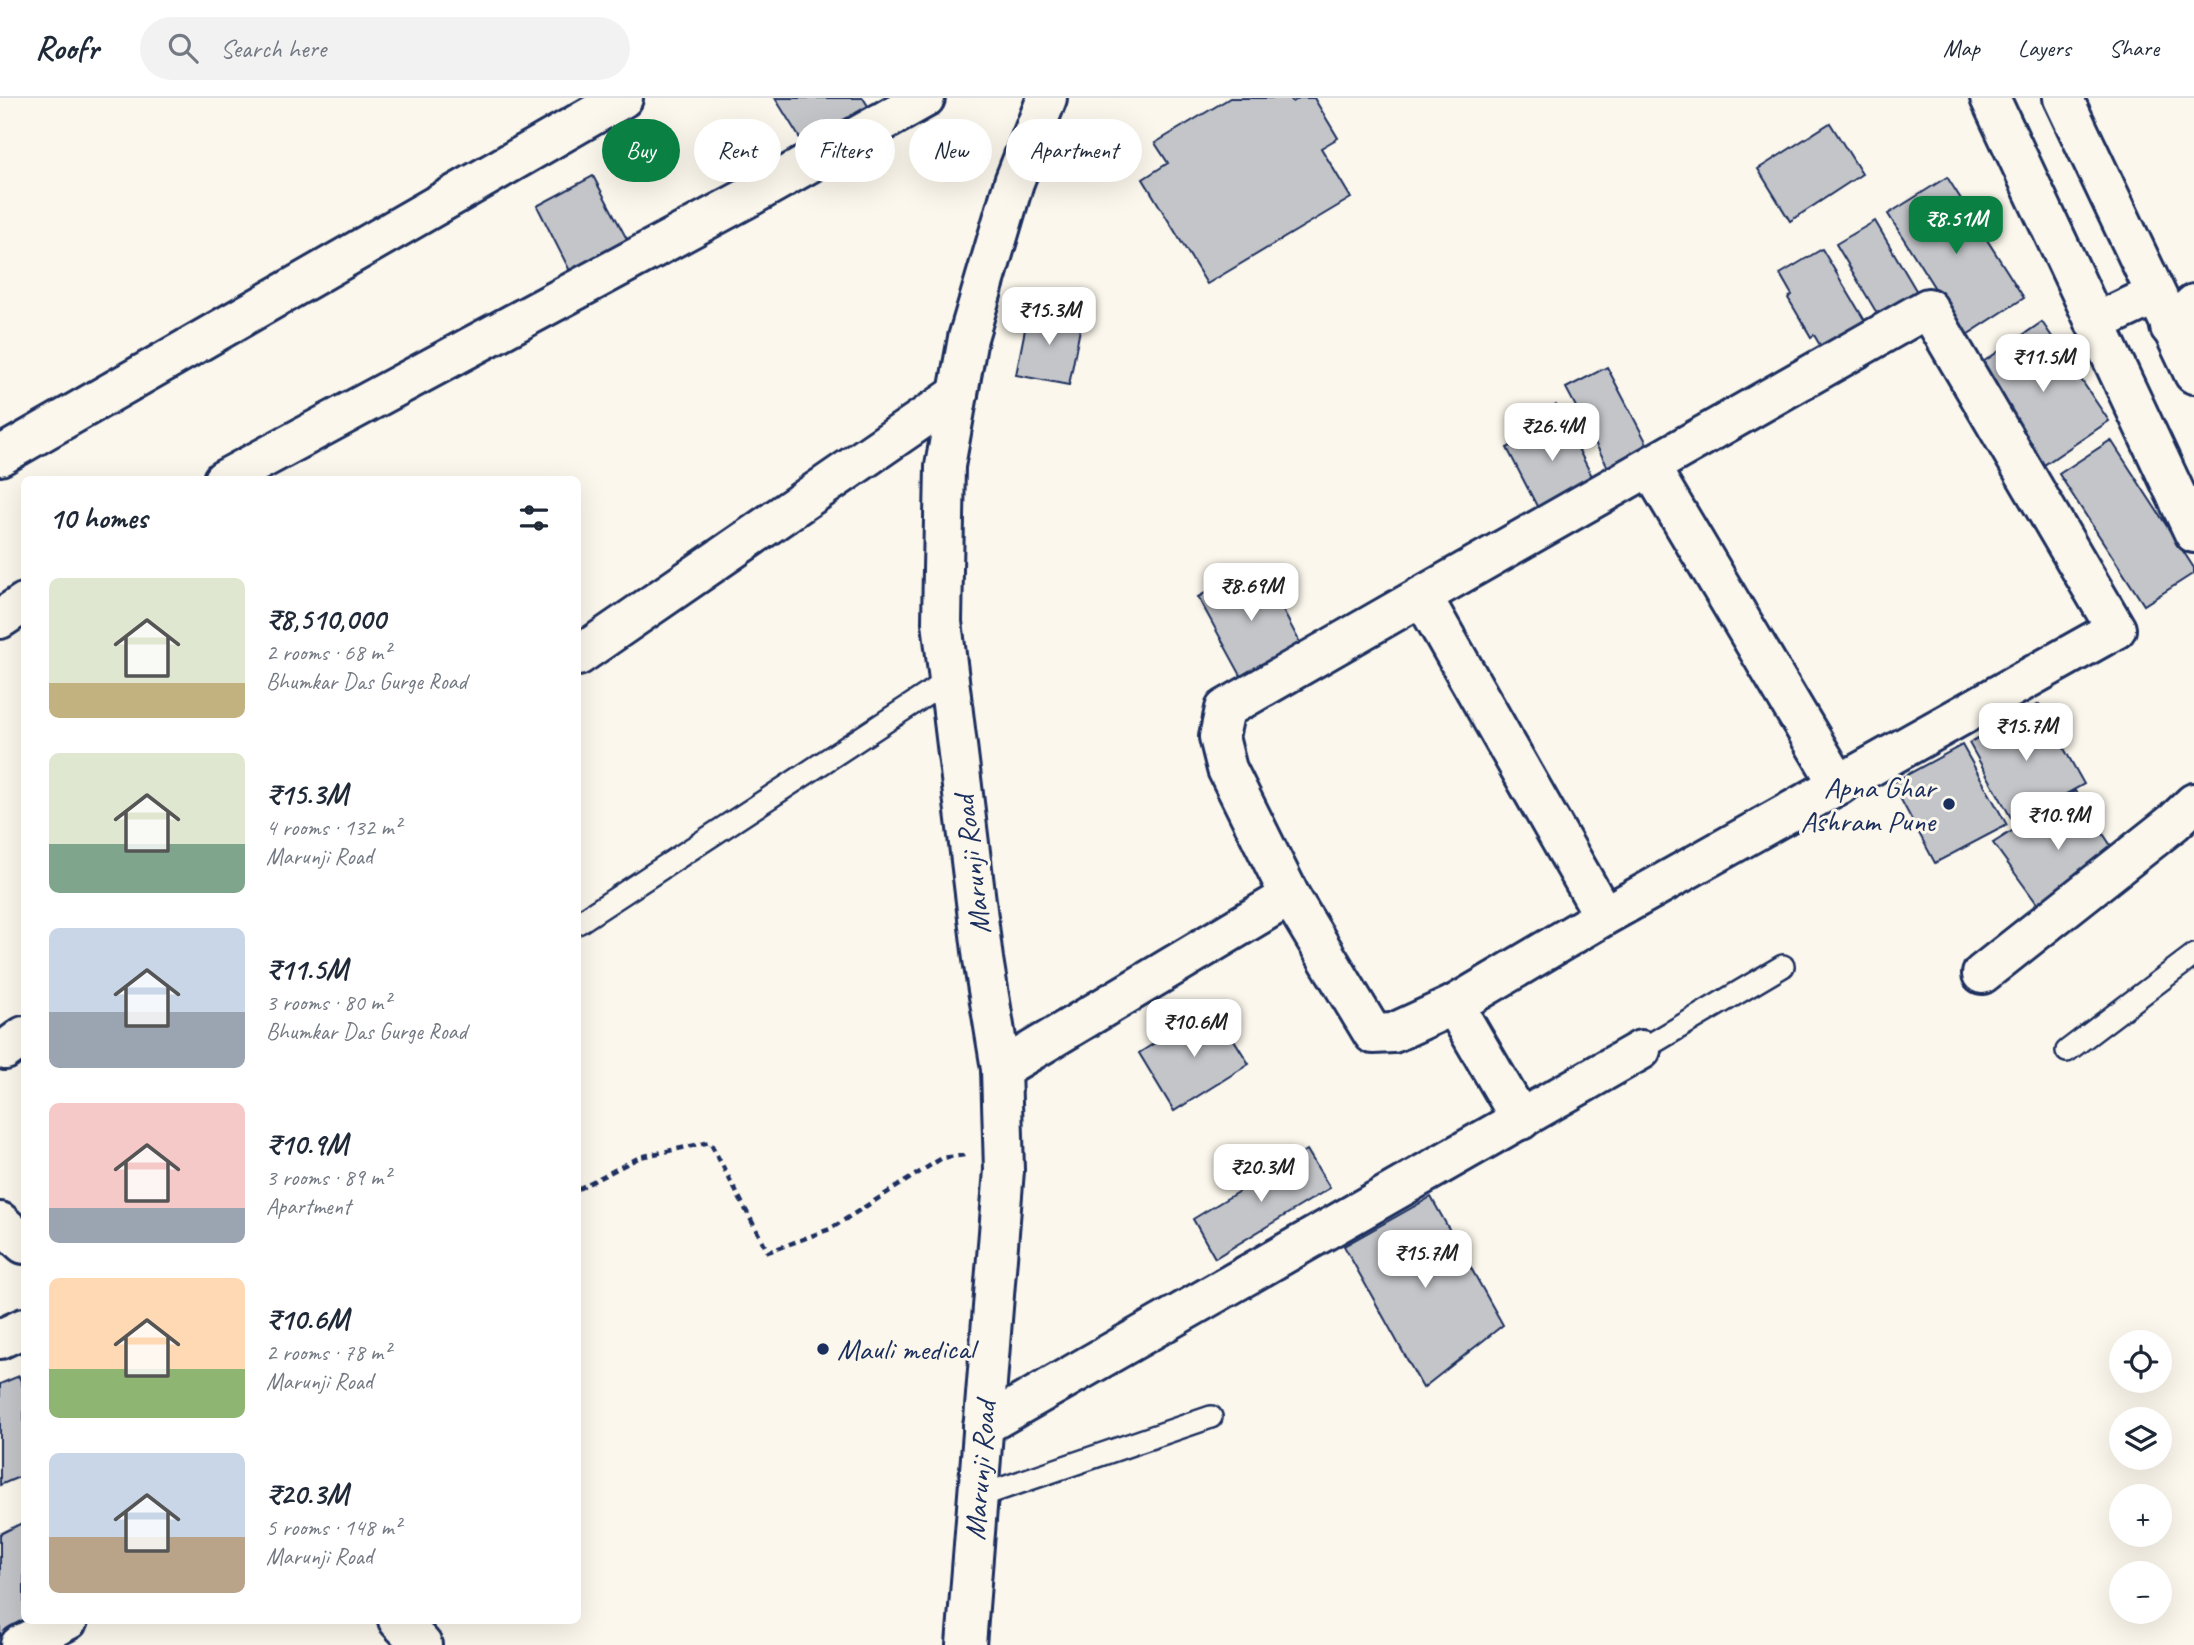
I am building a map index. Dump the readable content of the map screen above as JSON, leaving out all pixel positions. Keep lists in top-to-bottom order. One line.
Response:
{"streets":{"street":["Marunji Road"]},"places":["Apna Ghar Ashram Pune","Mauli medical"],"page":{"header":"Roofr","search":"Search here","nav":["Map","Layers","Share"],"chip":["Buy","Rent","Filters","New","Apartment"],"price":["₹8.51M","₹15.3M","₹11.5M","₹26.4M","₹8.69M","₹15.7M","₹10.9M","₹10.6M","₹20.3M","₹15.7M"],"heading":"10 homes","list":[{"name":"₹8,510,000","note":"2 rooms · 68 m² · Bhumkar Das Gurge Road"},{"name":"₹15.3M","note":"4 rooms · 132 m² · Marunji Road"},{"name":"₹11.5M","note":"3 rooms · 80 m² · Bhumkar Das Gurge Road"},{"name":"₹10.9M","note":"3 rooms · 89 m² · Apartment"},{"name":"₹10.6M","note":"2 rooms · 78 m² · Marunji Road"},{"name":"₹20.3M","note":"5 rooms · 148 m² · Marunji Road"}],"map_buttons":["+","−"]}}
